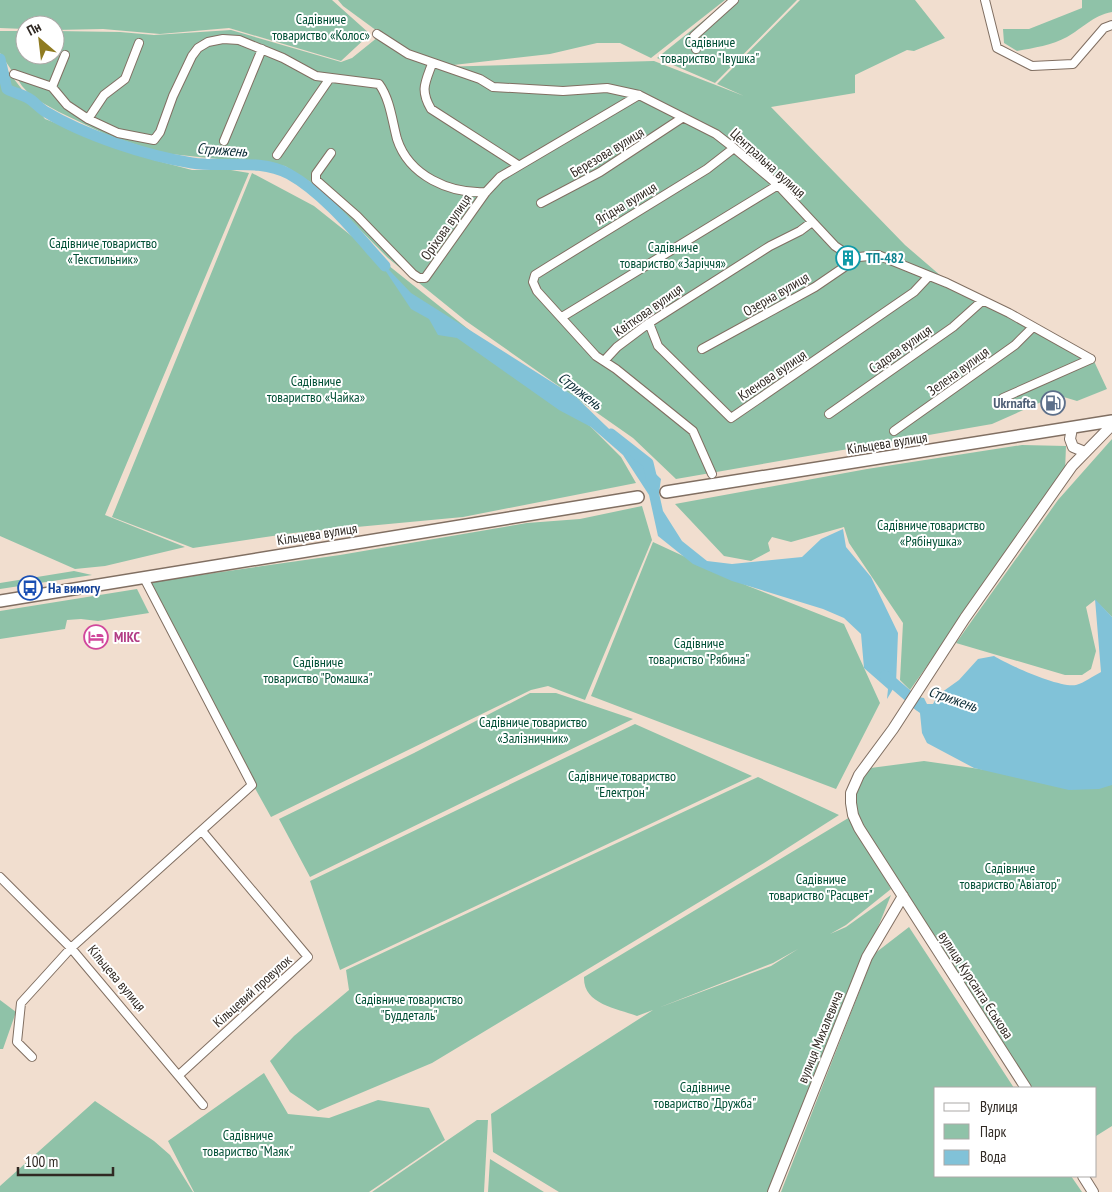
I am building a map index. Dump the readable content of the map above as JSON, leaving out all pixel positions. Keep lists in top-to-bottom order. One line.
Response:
{"streets":{"main road":["Кільцева вулиця"],"street":["Березова вулиця","Центральна вулиця","Ягідна вулиця","Оріхова вулиця","Озерна вулиця","Квіткова вулиця","Садова вулиця","Зелена вулиця","Кленова вулиця","вулиця Курсанта Єськова","Кільцевий провулок","вулиця Михалевича"]},"crossings":[["Березова вулиця","Центральна вулиця"],["Центральна вулиця","Ягідна вулиця"],["Центральна вулиця","Оріхова вулиця"],["Центральна вулиця","Озерна вулиця"],["Центральна вулиця","Квіткова вулиця"],["Центральна вулиця","Садова вулиця"],["Центральна вулиця","Зелена вулиця"],["Центральна вулиця","Кленова вулиця"],["Квіткова вулиця","Кленова вулиця"],["Кільцева вулиця","Кільцевий провулок"],["вулиця Курсанта Єськова","вулиця Михалевича"]],"water":["Стрижень"],"parks":["Садівниче товариство «Колос»","Садівниче товариство \"Івушка\"","Садівниче товариство «Текстильник»","Садівниче товариство «Заріччя»","Садівниче товариство «Чайка»","Садівниче товариство «Рябінушка»","Садівниче товариство \"Рябина\"","Садівниче товариство \"Ромашка\"","Садівниче товариство «Залізничник»","Садівниче товариство \"Електрон\"","Садівниче товариство \"Авіатор\"","Садівниче товариство \"Расцвет\"","Садівниче товариство \"Буддеталь\"","Садівниче товариство \"Дружба\"","Садівниче товариство \"Маяк\""],"places":{"building":["ТП-482"],"fuel station":["Ukrnafta"],"bus stop":["На вимогу"],"hotel":["МІКС"]},"legend":["Вулиця","Парк","Вода"],"scale_bar":"100 m","north":"top left"}
